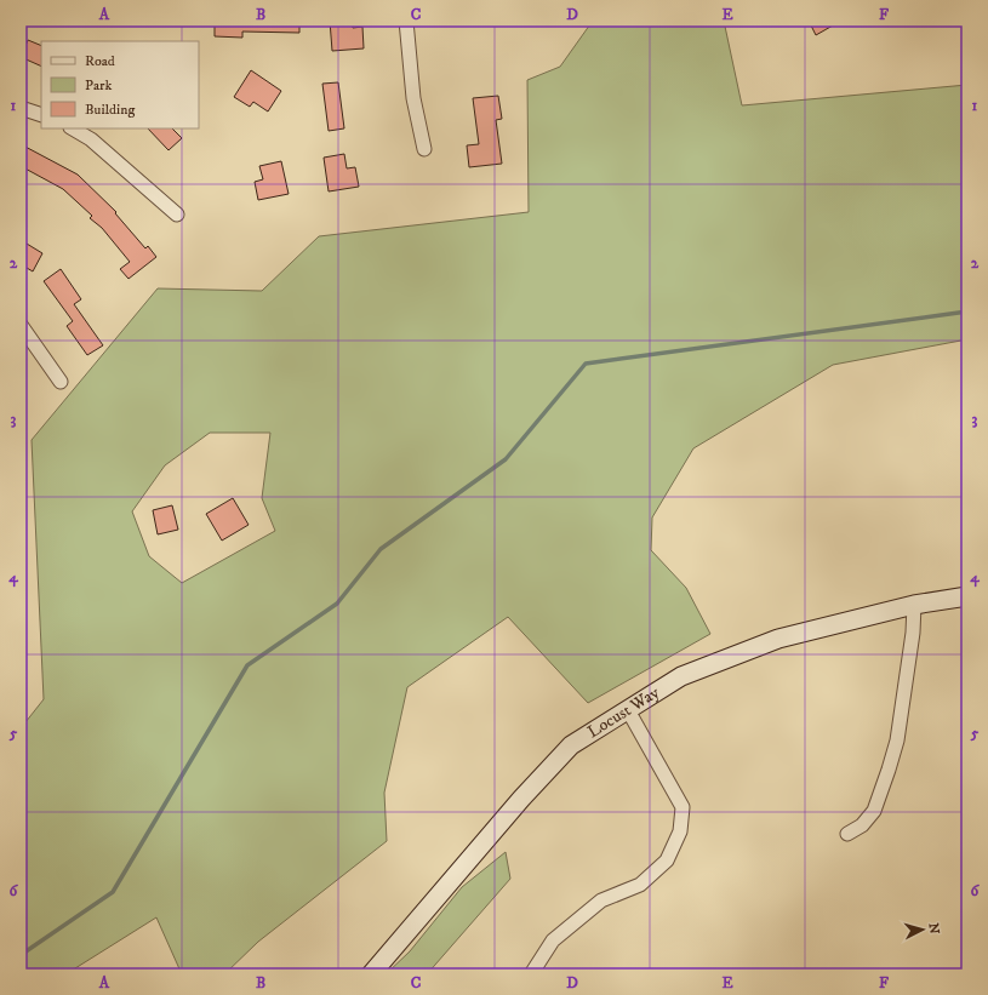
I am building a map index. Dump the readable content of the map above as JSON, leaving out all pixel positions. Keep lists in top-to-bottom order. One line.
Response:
{"streets":{"main road":["Locust Way"]},"legend":["Road","Park","Building"],"north":"right","grid":{"columns":["A","B","C","D","E","F"],"rows":["1","2","3","4","5","6"]}}
